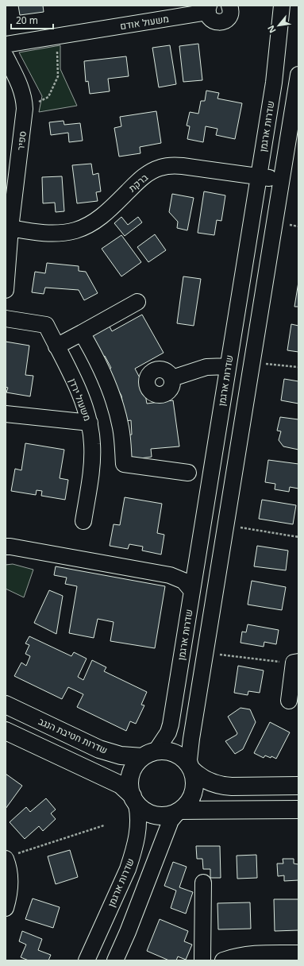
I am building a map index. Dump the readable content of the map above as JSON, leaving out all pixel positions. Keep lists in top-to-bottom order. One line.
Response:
{"streets":{"main road":["שדרות חטיבת הנגב"],"street":["משעול אודם","שדרות ארגמן","ספיר","ברקת","משעול ירדן"]},"crossings":[["משעול אודם","ספיר"],["שדרות ארגמן","ברקת"],["שדרות ארגמן","שדרות חטיבת הנגב"],["ספיר","ברקת"]],"scale_bar":"20 m","north":"bottom left"}
